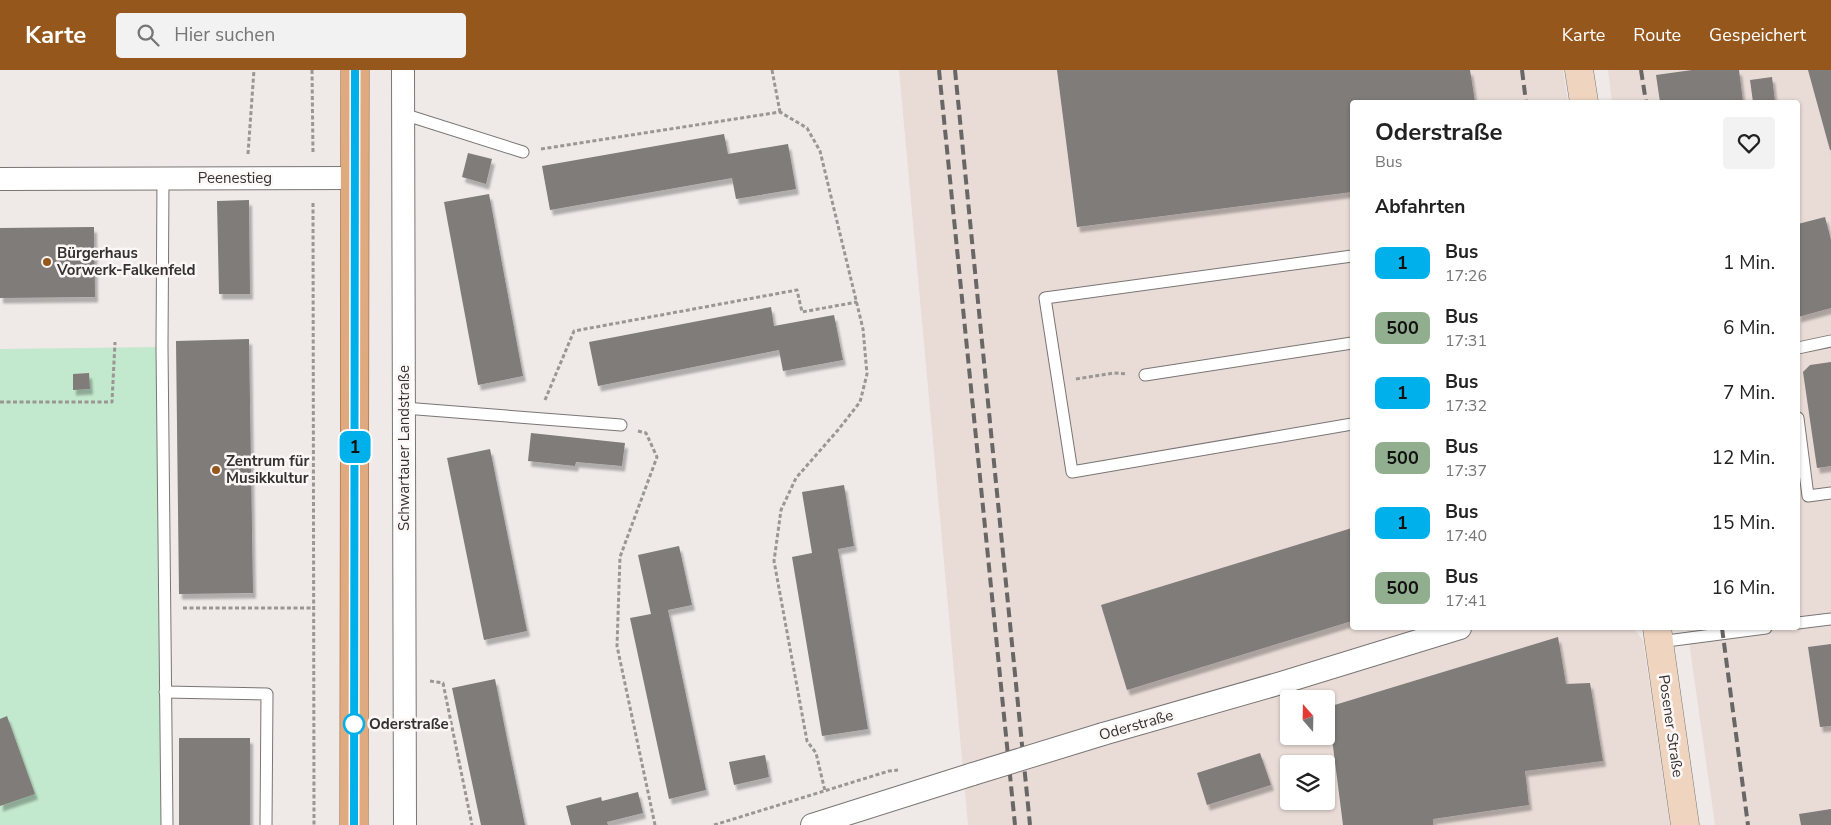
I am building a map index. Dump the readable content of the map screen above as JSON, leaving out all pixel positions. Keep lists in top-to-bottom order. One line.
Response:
{"streets":{"street":["Peenestieg","Schwartauer Landstraße","Oderstraße","Posener Straße"]},"places":["Bürgerhaus Vorwerk-Falkenfeld","Zentrum für Musikkultur","Oderstraße"],"lines":["bus line 1"],"north":"top","page":{"header":"Karte","search":"Hier suchen","nav":["Karte","Route","Gespeichert"],"on_map":"1","heading":[["Oderstraße","Bus"],"Abfahrten"],"list":[{"mark":"1","name":"Bus","note":"17:26","value":"1 Min."},{"mark":"500","name":"Bus","note":"17:31","value":"6 Min."},{"mark":"1","name":"Bus","note":"17:32","value":"7 Min."},{"mark":"500","name":"Bus","note":"17:37","value":"12 Min."},{"mark":"1","name":"Bus","note":"17:40","value":"15 Min."},{"mark":"500","name":"Bus","note":"17:41","value":"16 Min."}]}}
